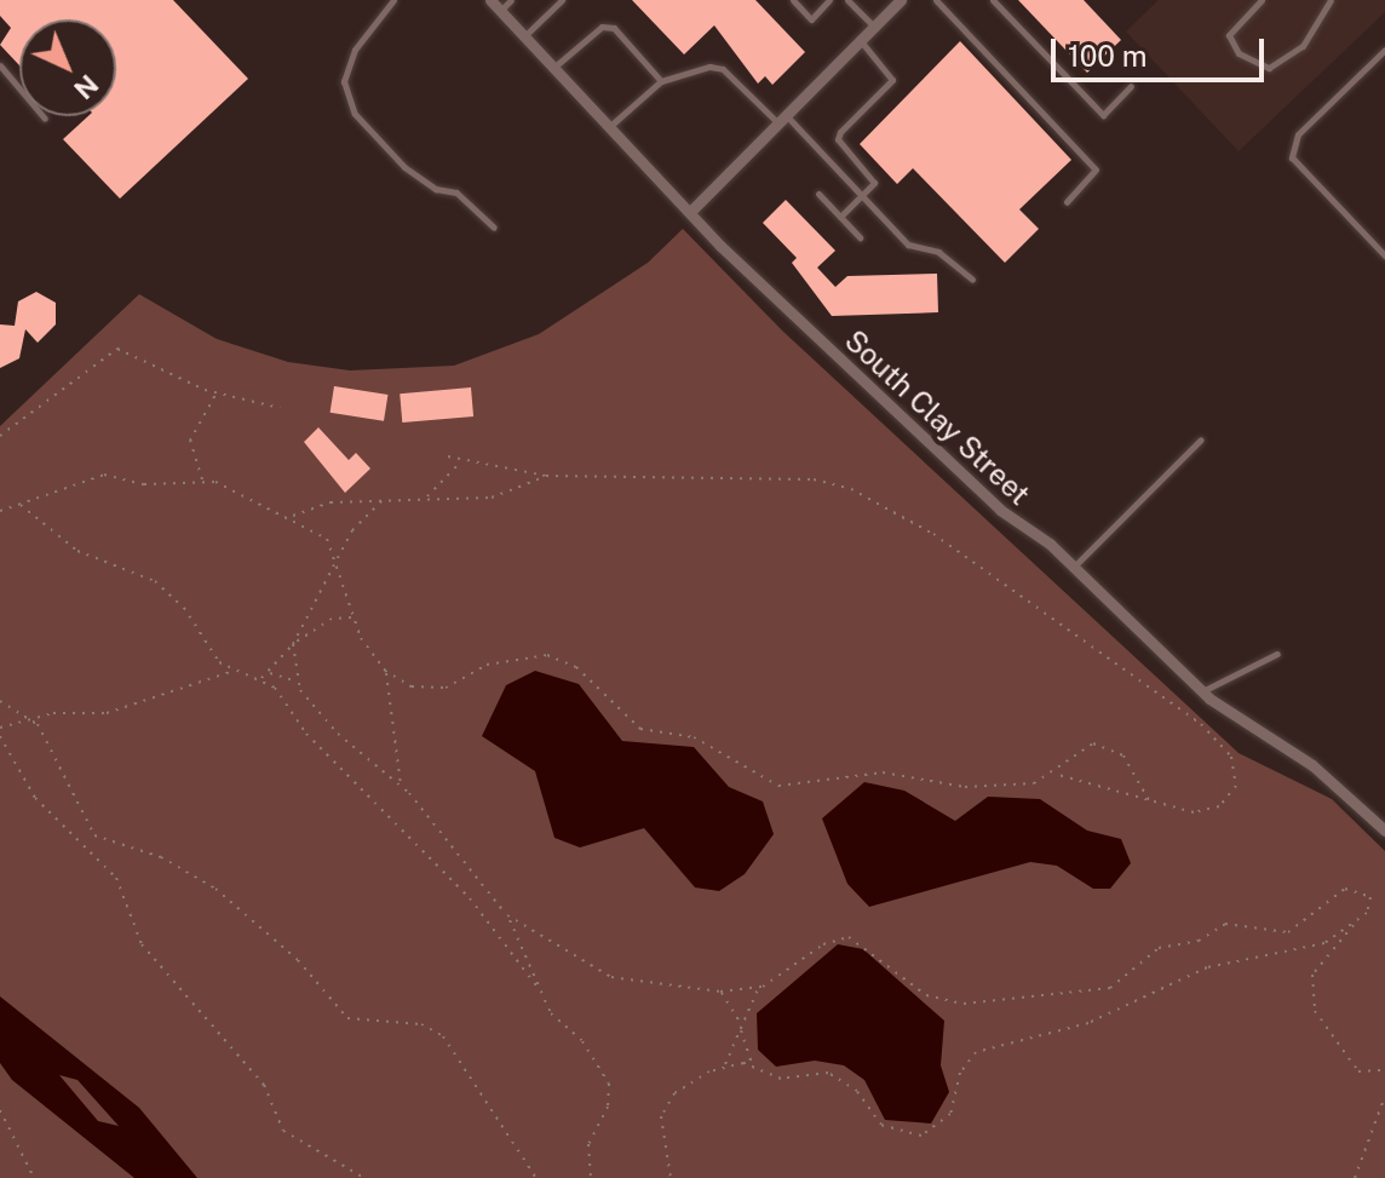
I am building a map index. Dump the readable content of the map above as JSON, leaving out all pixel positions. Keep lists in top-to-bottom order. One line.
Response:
{"streets":{"street":["South Clay Street"]},"scale_bar":"100 m","north":"bottom right"}
